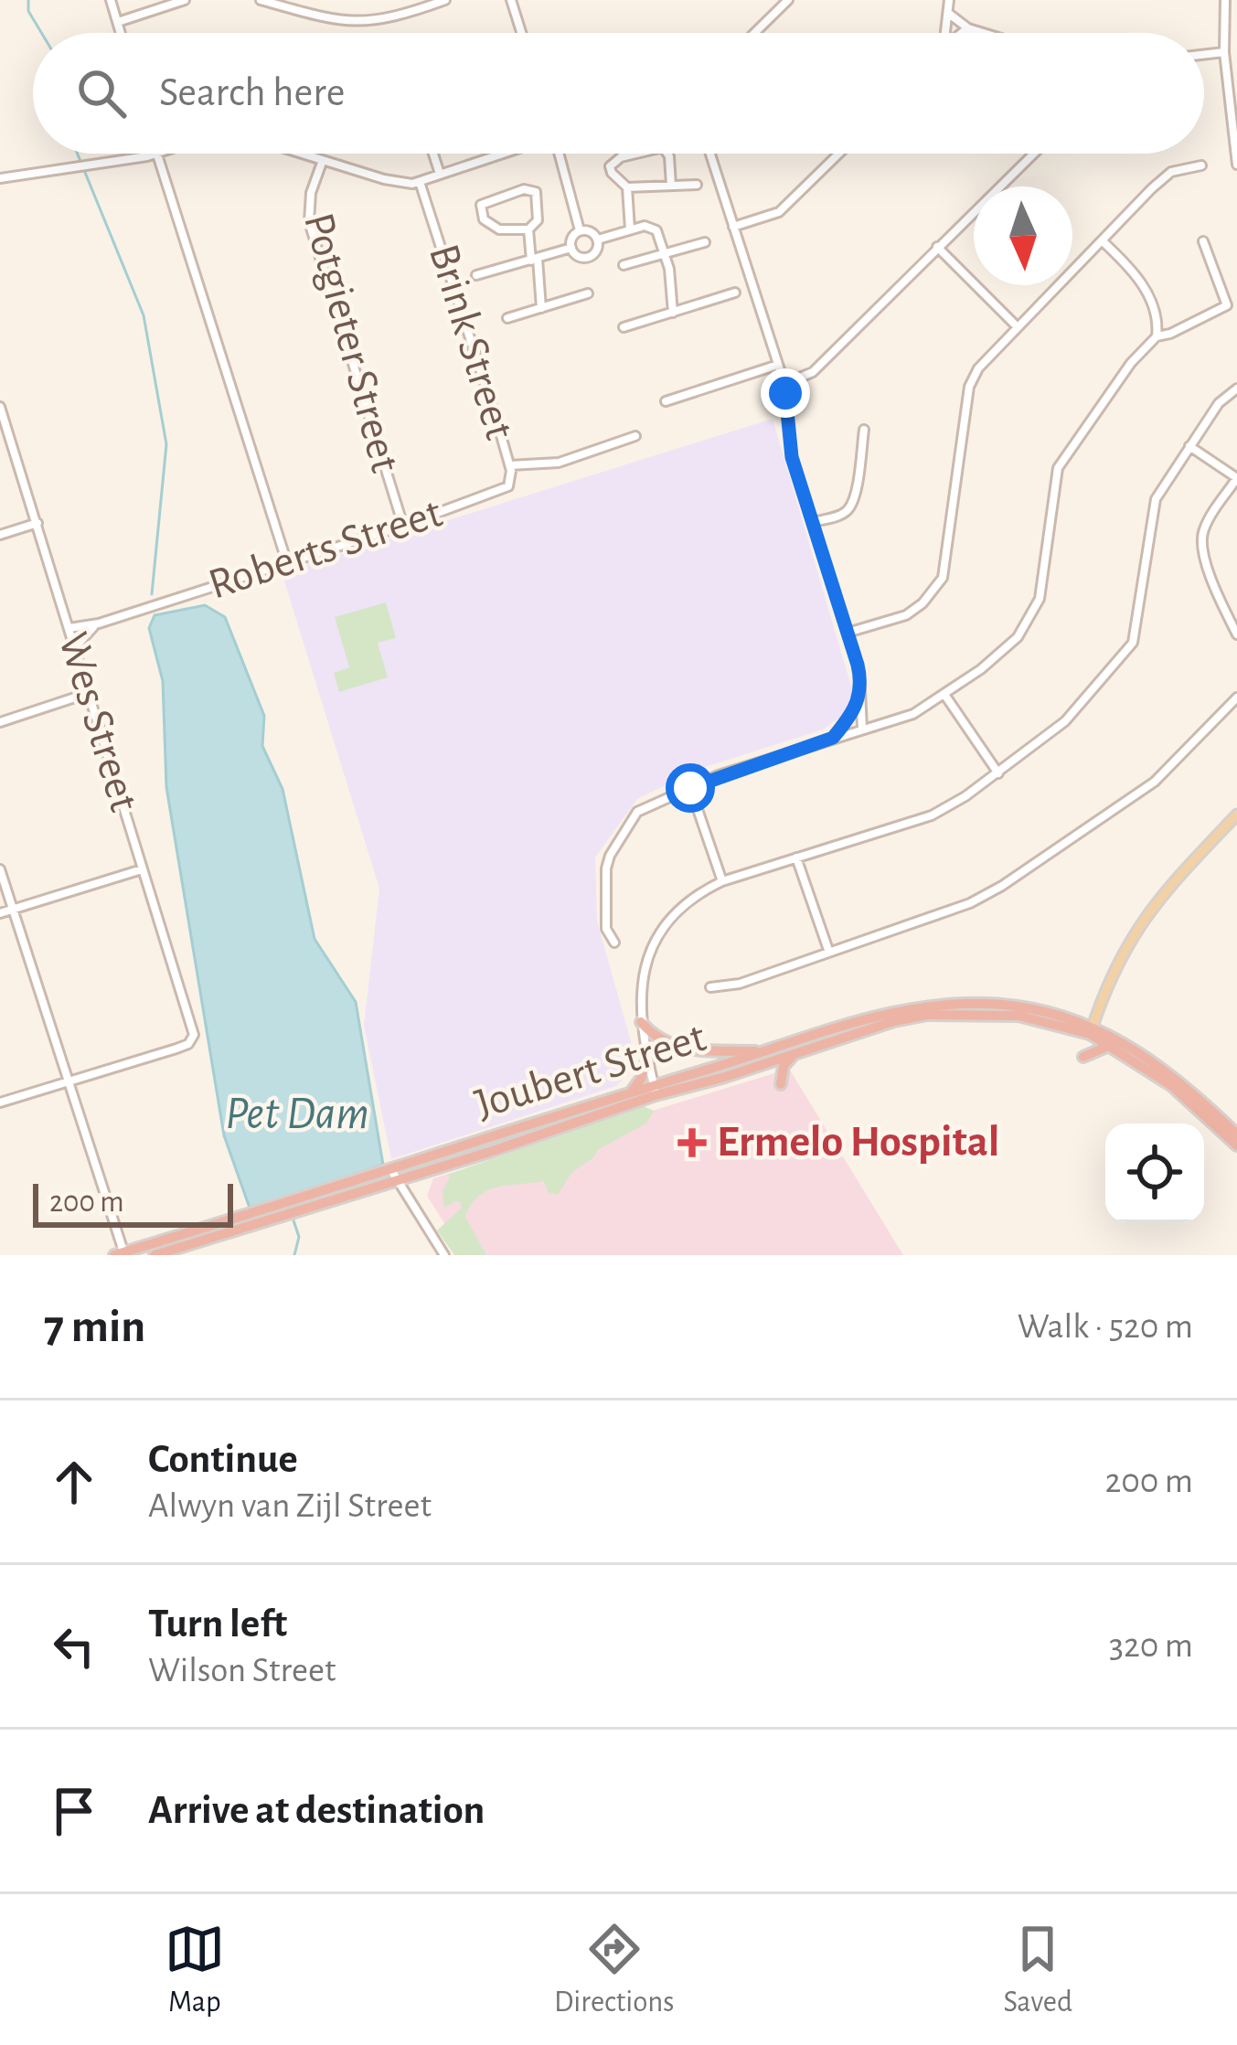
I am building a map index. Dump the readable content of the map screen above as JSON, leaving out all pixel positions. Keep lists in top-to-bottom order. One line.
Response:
{"streets":{"highway":["Joubert Street"],"street":["Brink Street","Potgieter Street","Roberts Street","Wes Street"]},"crossings":[["Brink Street","Roberts Street"],["Potgieter Street","Roberts Street"]],"water":["Pet Dam"],"places":{"health":["Ermelo Hospital"]},"scale_bar":"200 m","north":"bottom","page":{"search":"Search here","scale":"200 m","heading":["7 min","Walk · 520 m"],"list":[["Continue","Alwyn van Zijl Street","200 m"],["Turn left","Wilson Street","320 m"],"Arrive at destination"],"nav":["Map","Directions","Saved"]}}
